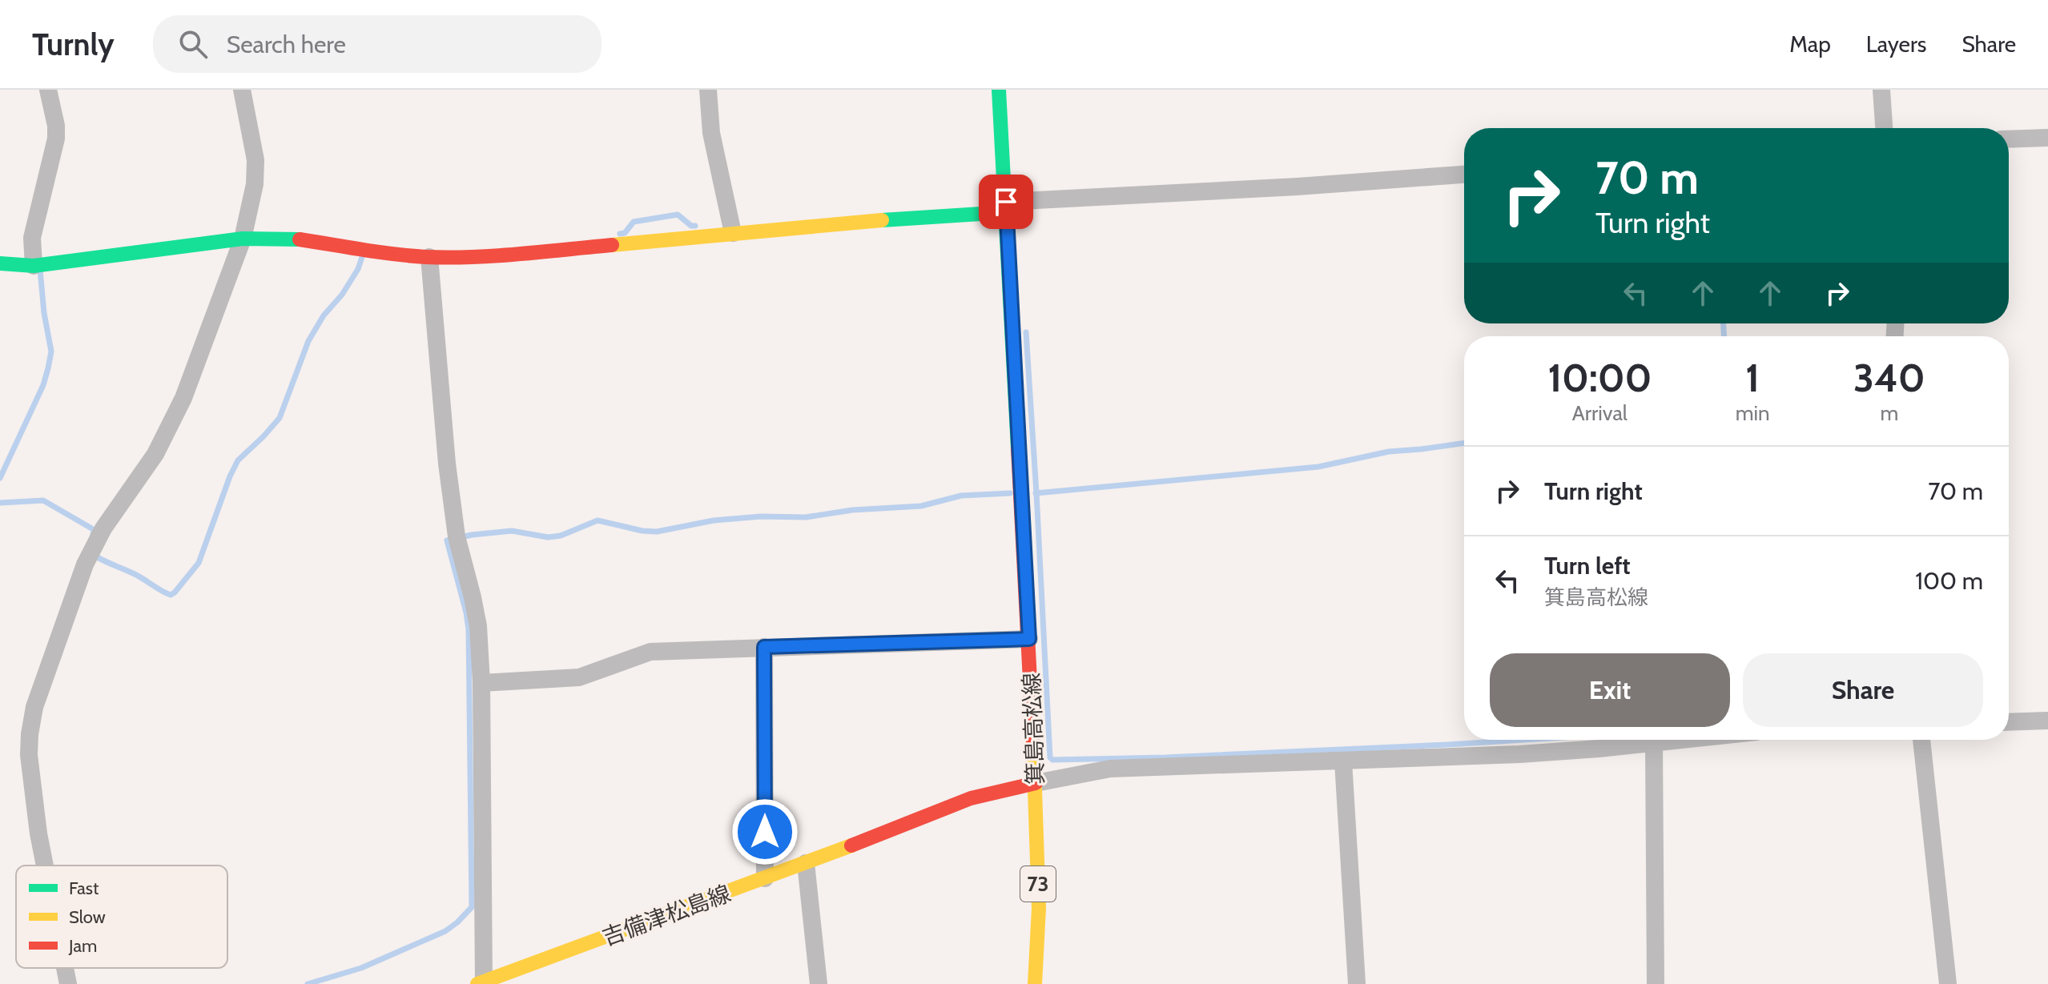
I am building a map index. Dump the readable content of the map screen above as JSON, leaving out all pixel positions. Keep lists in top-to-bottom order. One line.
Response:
{"streets":{"main road":["箕島高松線","73","吉備津松島線"]},"crossings":[["箕島高松線","吉備津松島線"]],"legend":["Fast","Slow","Jam"],"page":{"header":"Turnly","search":"Search here","nav":["Map","Layers","Share"],"turn":["70 m","Turn right"],"eta":["10:00","Arrival","1","min","340","m"],"list":[{"name":"Turn right","value":"70 m"},{"name":"Turn left","note":"箕島高松線","value":"100 m"}],"buttons":["Exit","Share"]}}
